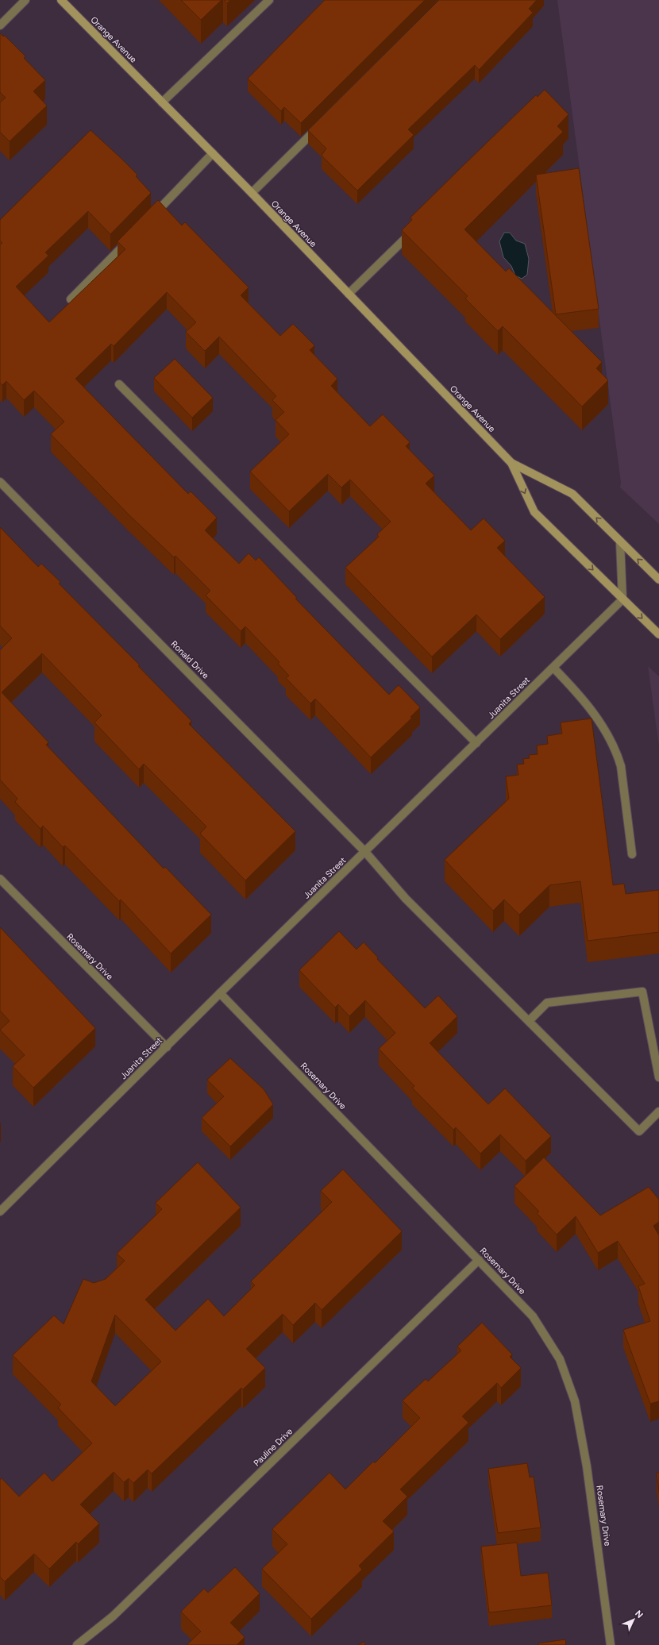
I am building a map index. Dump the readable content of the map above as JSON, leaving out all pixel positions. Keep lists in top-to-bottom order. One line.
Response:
{"streets":{"main road":["Orange Avenue"],"street":["Ronald Drive","Juanita Street","Rosemary Drive","Pauline Drive"]},"crossings":[["Orange Avenue","Juanita Street"],["Ronald Drive","Juanita Street"],["Juanita Street","Rosemary Drive"],["Rosemary Drive","Pauline Drive"]],"north":"top right"}
